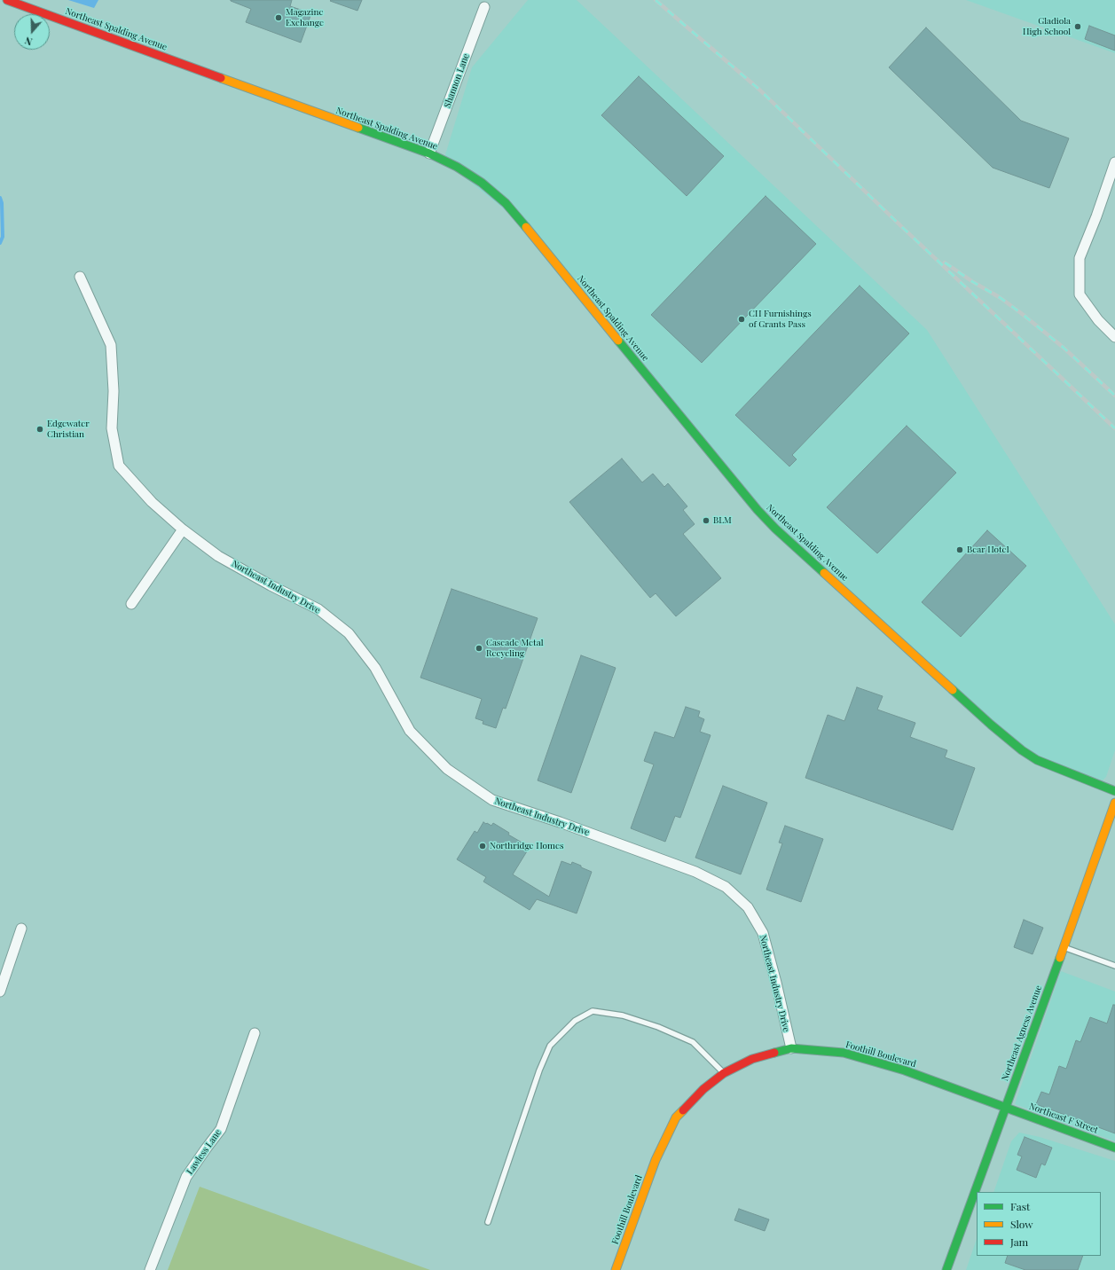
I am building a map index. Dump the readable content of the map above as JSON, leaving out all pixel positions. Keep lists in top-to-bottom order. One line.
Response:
{"streets":{"street":["Northeast Spalding Avenue","Shannon Lane","Northeast Industry Drive","Northeast Agness Avenue","Foothill Boulevard","Northeast F Street","Lawless Lane"]},"crossings":[["Northeast Spalding Avenue","Shannon Lane"],["Northeast Industry Drive","Foothill Boulevard"],["Northeast Agness Avenue","Foothill Boulevard"],["Northeast Agness Avenue","Northeast F Street"],["Foothill Boulevard","Northeast F Street"]],"places":["Magazine Exchange","Gladiola High School","CH Furnishings of Grants Pass","Edgewater Christian","BLM","Bear Hotel","Cascade Metal Recycling","Northridge Homes"],"legend":["Fast","Slow","Jam"],"north":"bottom"}
